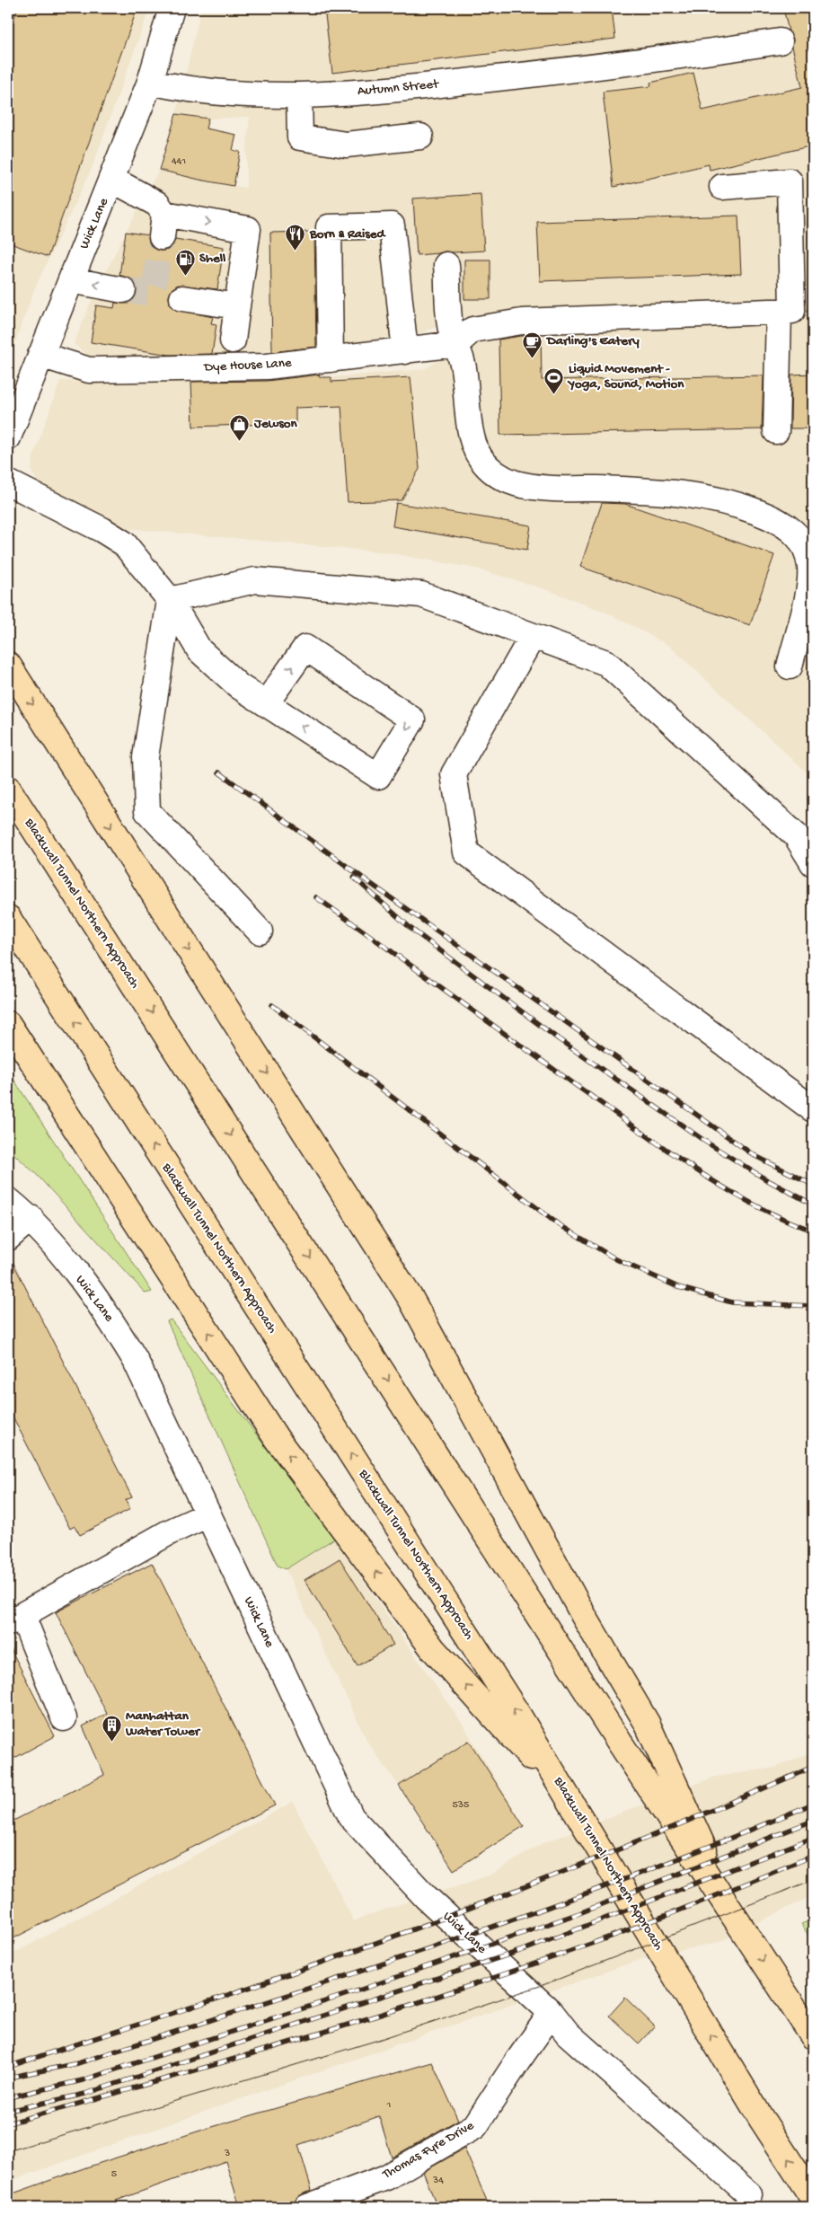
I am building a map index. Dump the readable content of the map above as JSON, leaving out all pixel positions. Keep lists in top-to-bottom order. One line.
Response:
{"streets":{"highway":["Blackwall Tunnel Northern Approach"],"street":["Autumn Street","Wick Lane","Dye House Lane","Thomas Fyre Drive"]},"crossings":[["Autumn Street","Wick Lane"],["Wick Lane","Dye House Lane"],["Wick Lane","Thomas Fyre Drive"]],"places":{"restaurant":["Born & Raised"],"fuel station":["Shell"],"cafe":["Darling's Eatery"],"sports":["Liquid Movement - Yoga, Sound, Motion"],"shop":["Jewson"],"building":["Manhattan Water Tower"]},"house_numbers":["441","535","1","3","5","34"]}
